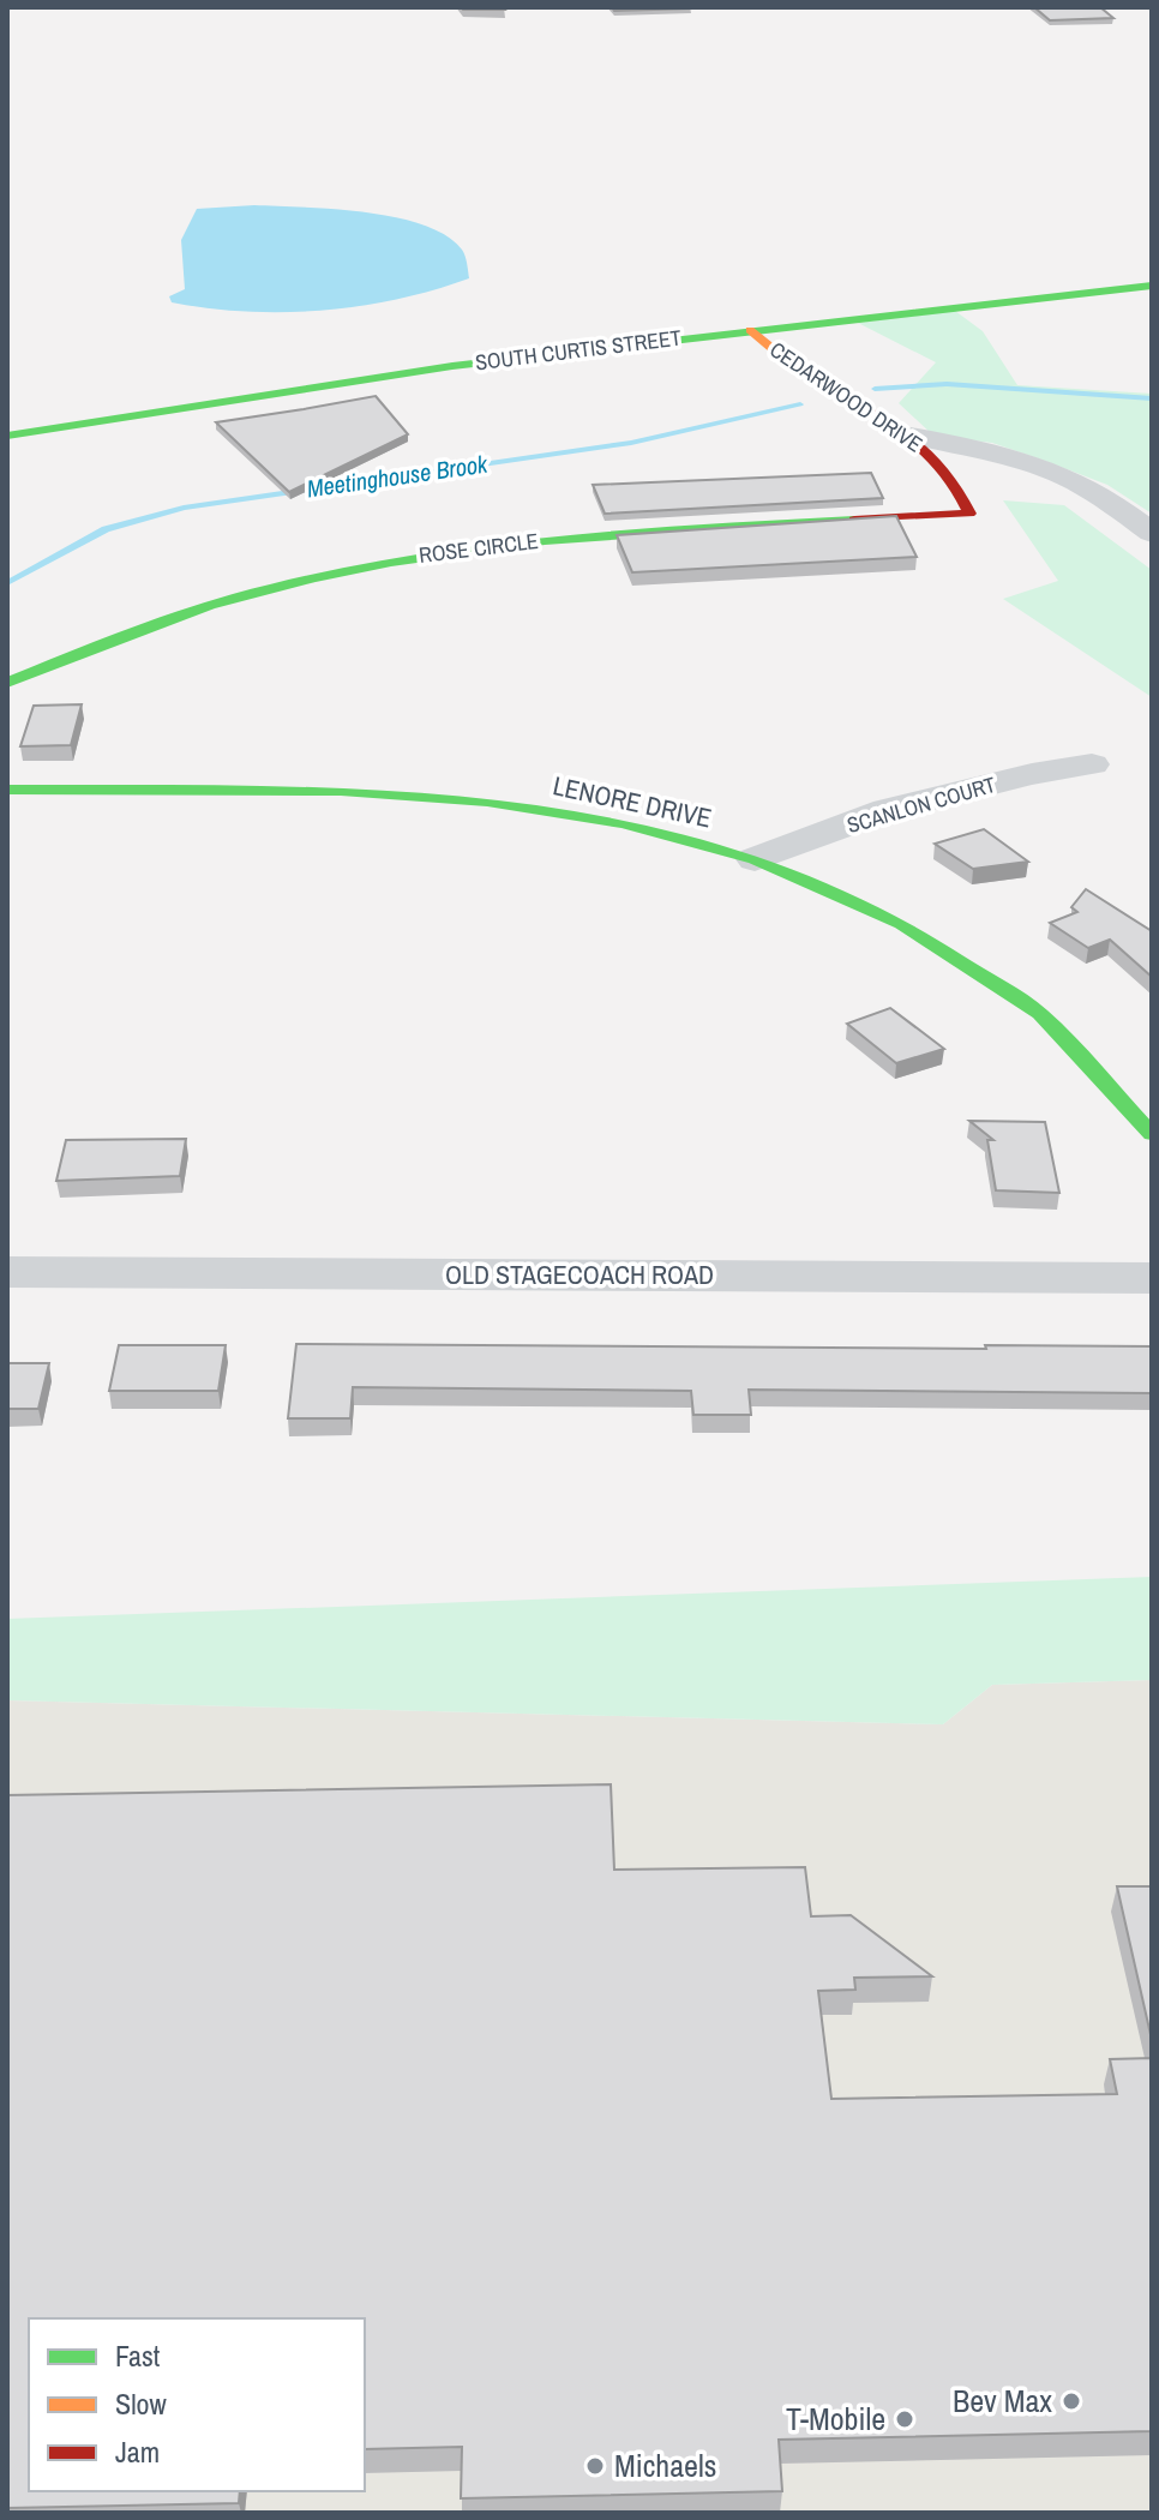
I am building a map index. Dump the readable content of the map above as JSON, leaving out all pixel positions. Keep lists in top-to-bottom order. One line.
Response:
{"streets":{"street":["SOUTH CURTIS STREET","CEDARWOOD DRIVE","ROSE CIRCLE","LENORE DRIVE","SCANLON COURT","OLD STAGECOACH ROAD"]},"crossings":[["SOUTH CURTIS STREET","CEDARWOOD DRIVE"],["CEDARWOOD DRIVE","ROSE CIRCLE"],["LENORE DRIVE","SCANLON COURT"]],"water":["Meetinghouse Brook"],"places":["Bev Max","T-Mobile","Michaels"],"legend":["Fast","Slow","Jam"]}
